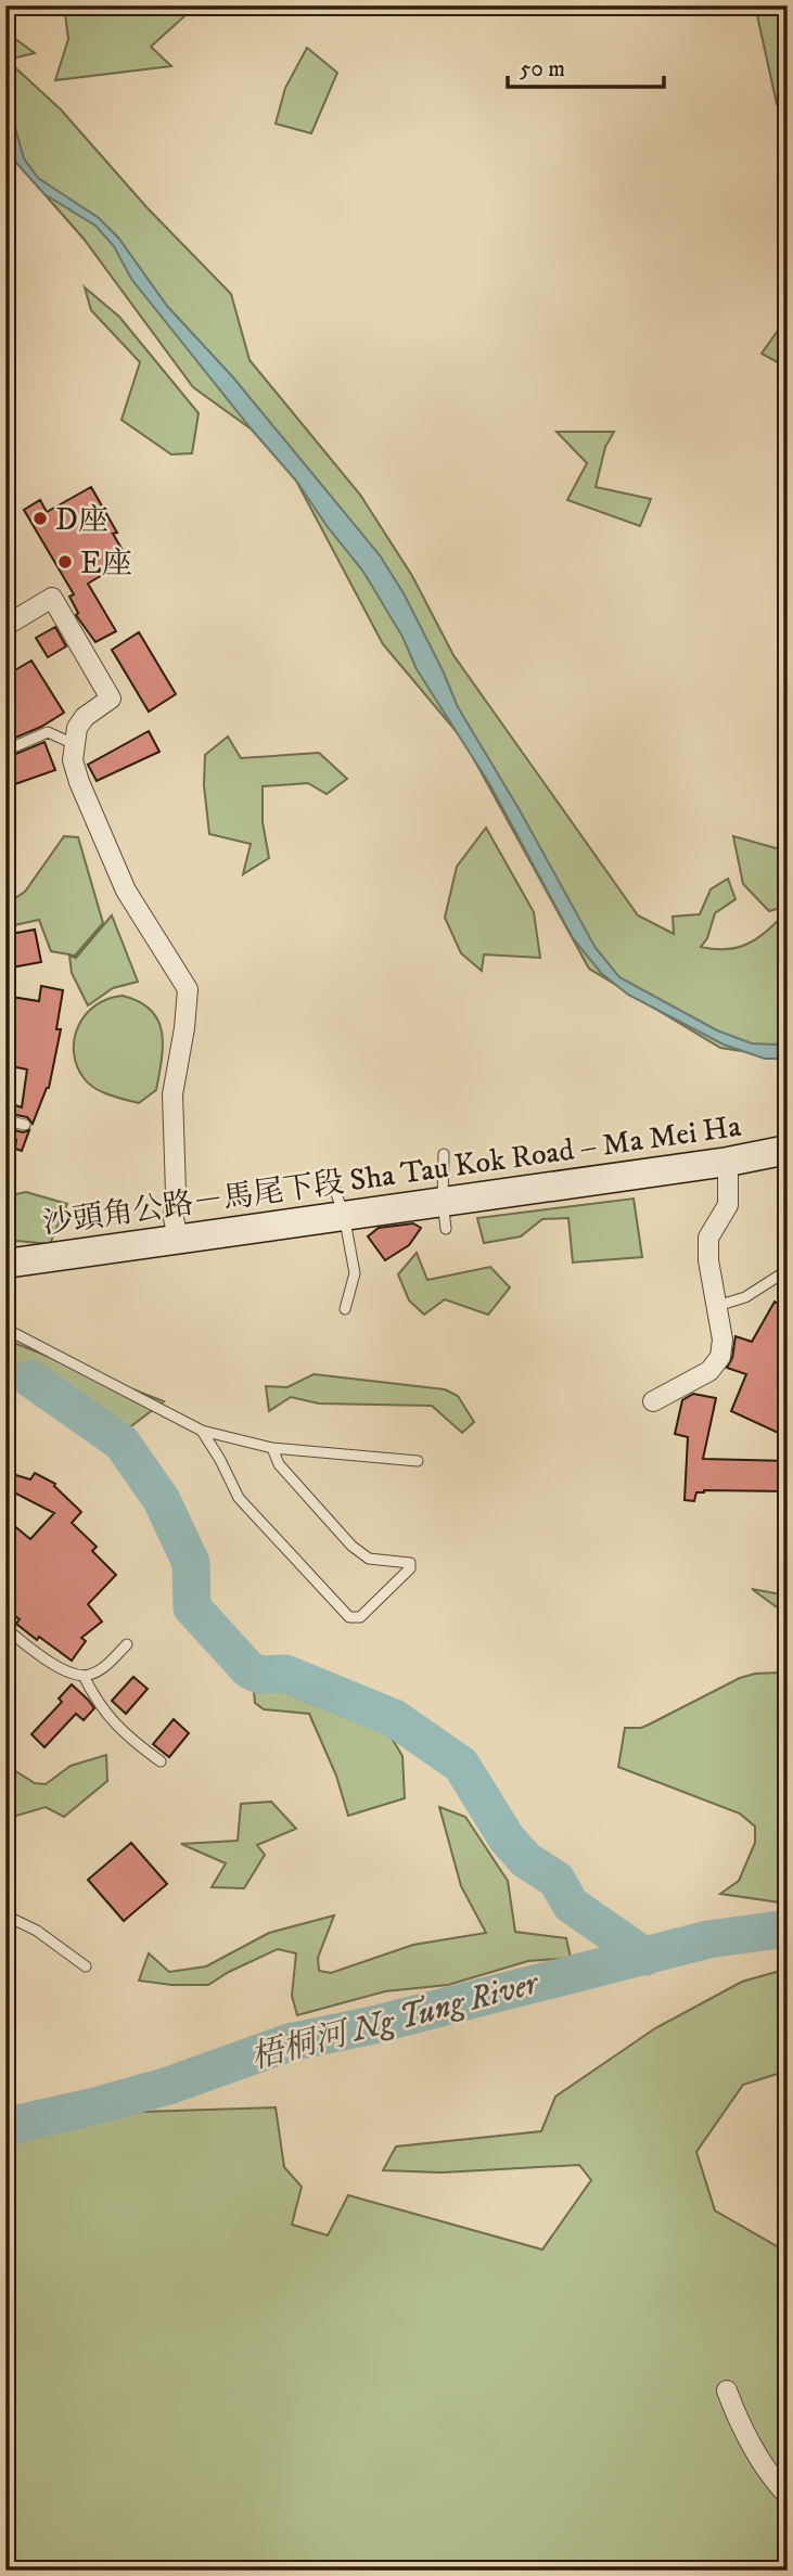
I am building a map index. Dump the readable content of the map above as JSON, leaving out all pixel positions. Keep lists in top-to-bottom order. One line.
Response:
{"streets":{"main road":["沙頭角公路－馬尾下段 Sha Tau Kok Road – Ma Mei Ha"]},"water":["梧桐河 Ng Tung River"],"places":["D座","E座"],"scale_bar":"50 m"}
